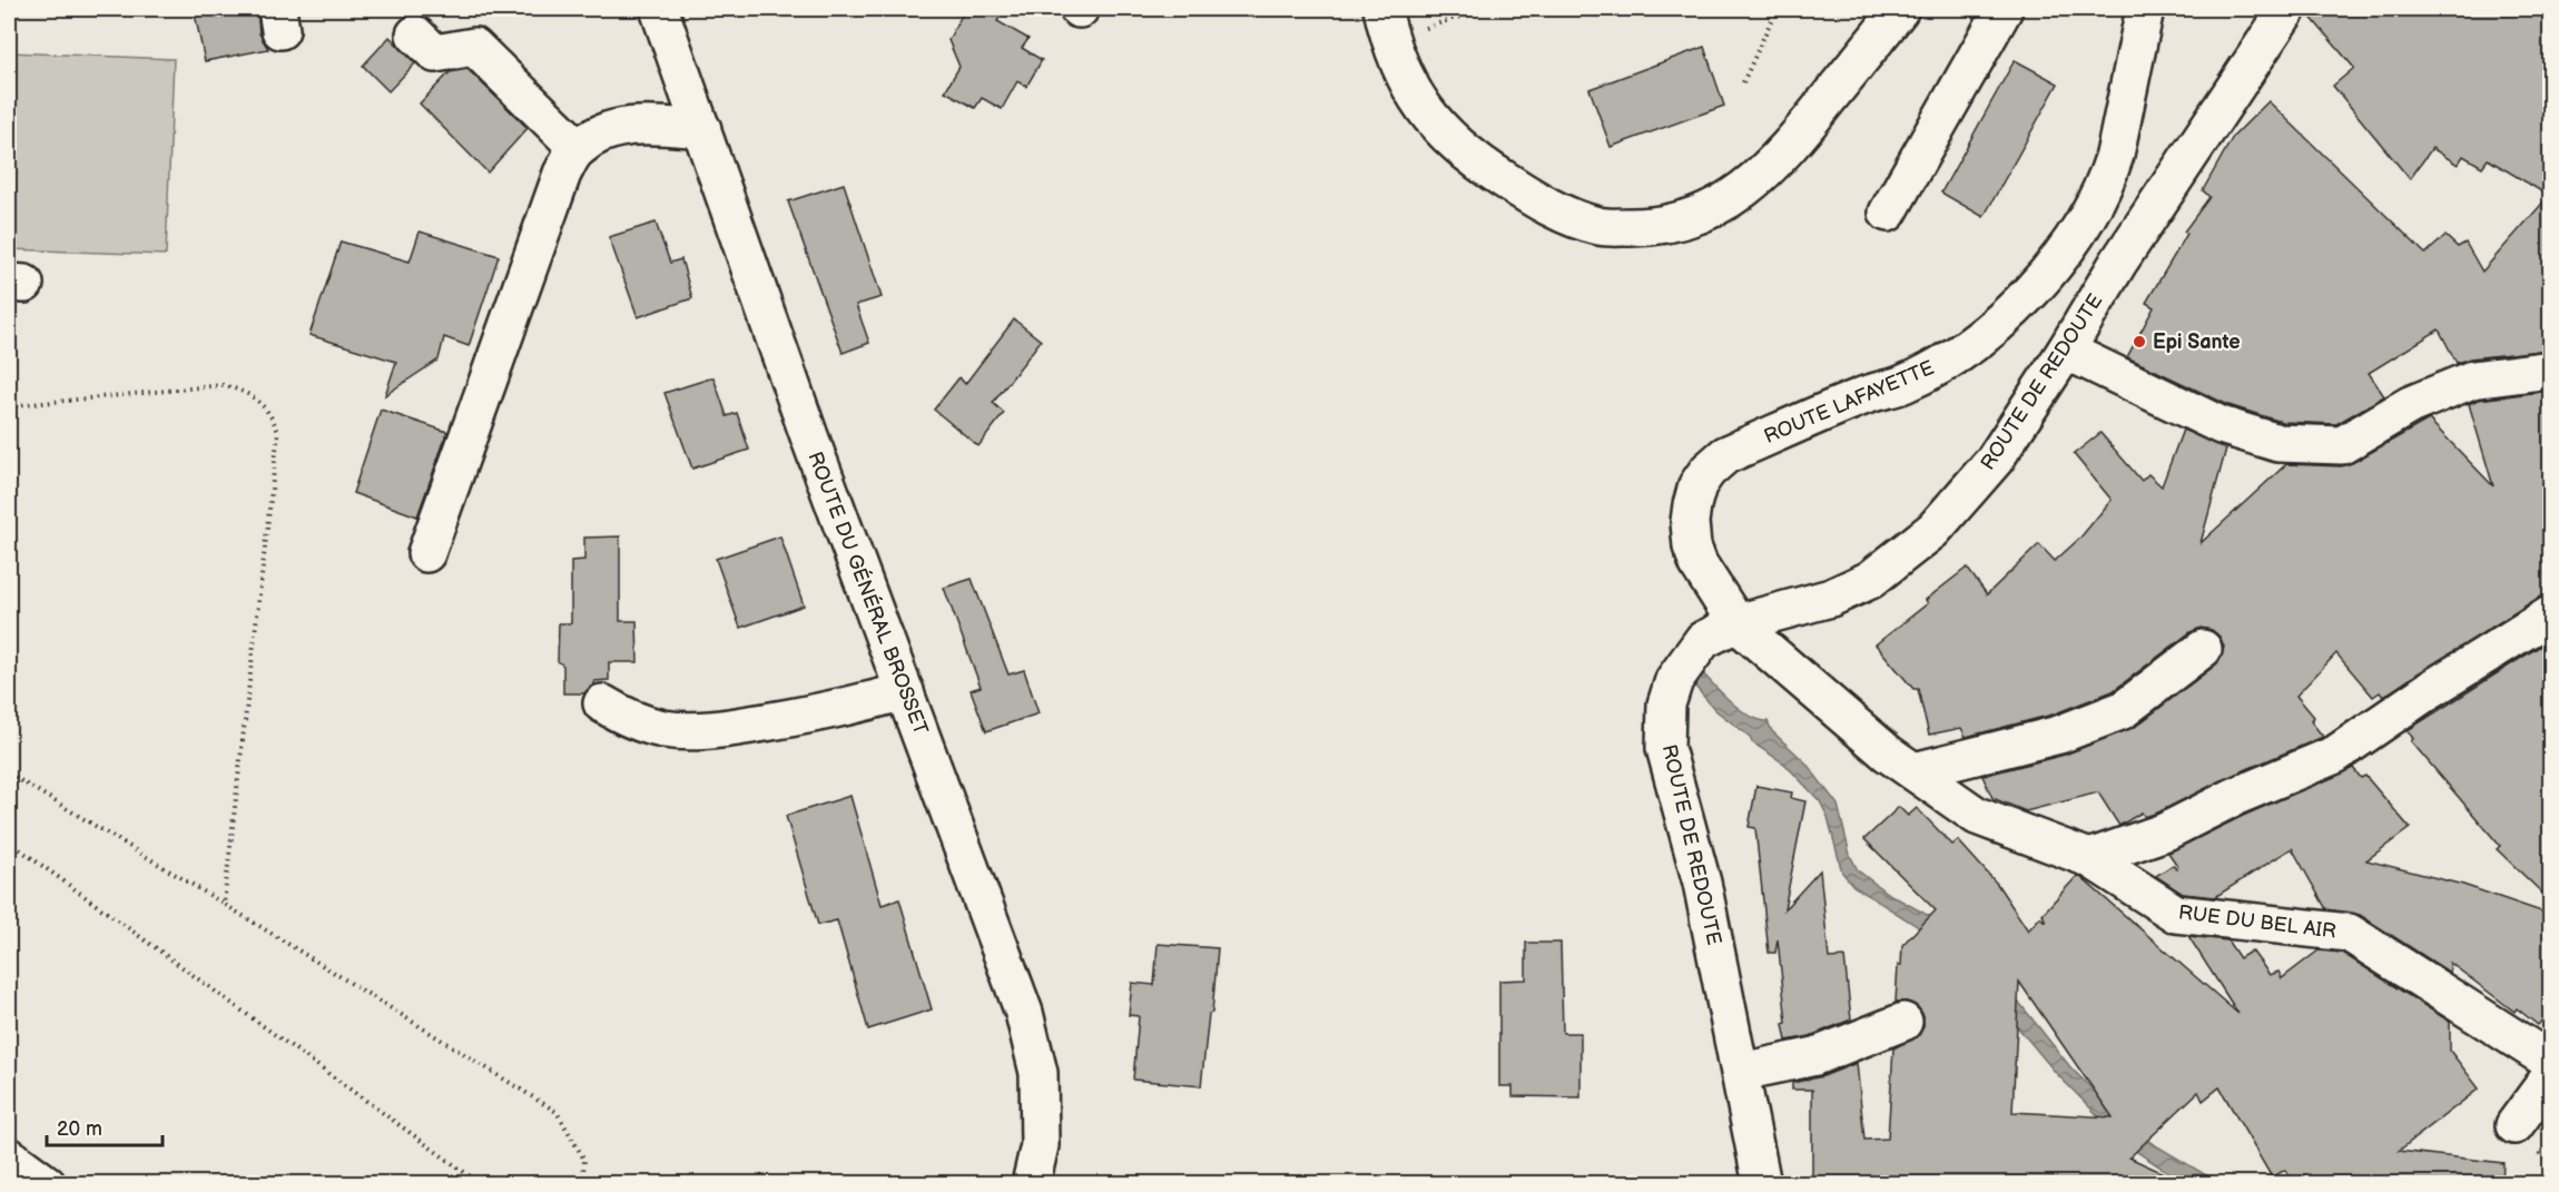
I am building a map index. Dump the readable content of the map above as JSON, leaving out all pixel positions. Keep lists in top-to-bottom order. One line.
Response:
{"streets":{"street":["ROUTE DE REDOUTE","ROUTE LAFAYETTE","ROUTE DU GÉNÉRAL BROSSET","RUE DU BEL AIR"]},"crossings":[["ROUTE DE REDOUTE","ROUTE LAFAYETTE"],["ROUTE DE REDOUTE","RUE DU BEL AIR"],["ROUTE LAFAYETTE","RUE DU BEL AIR"]],"places":["Epi Sante"],"scale_bar":"20 m"}
